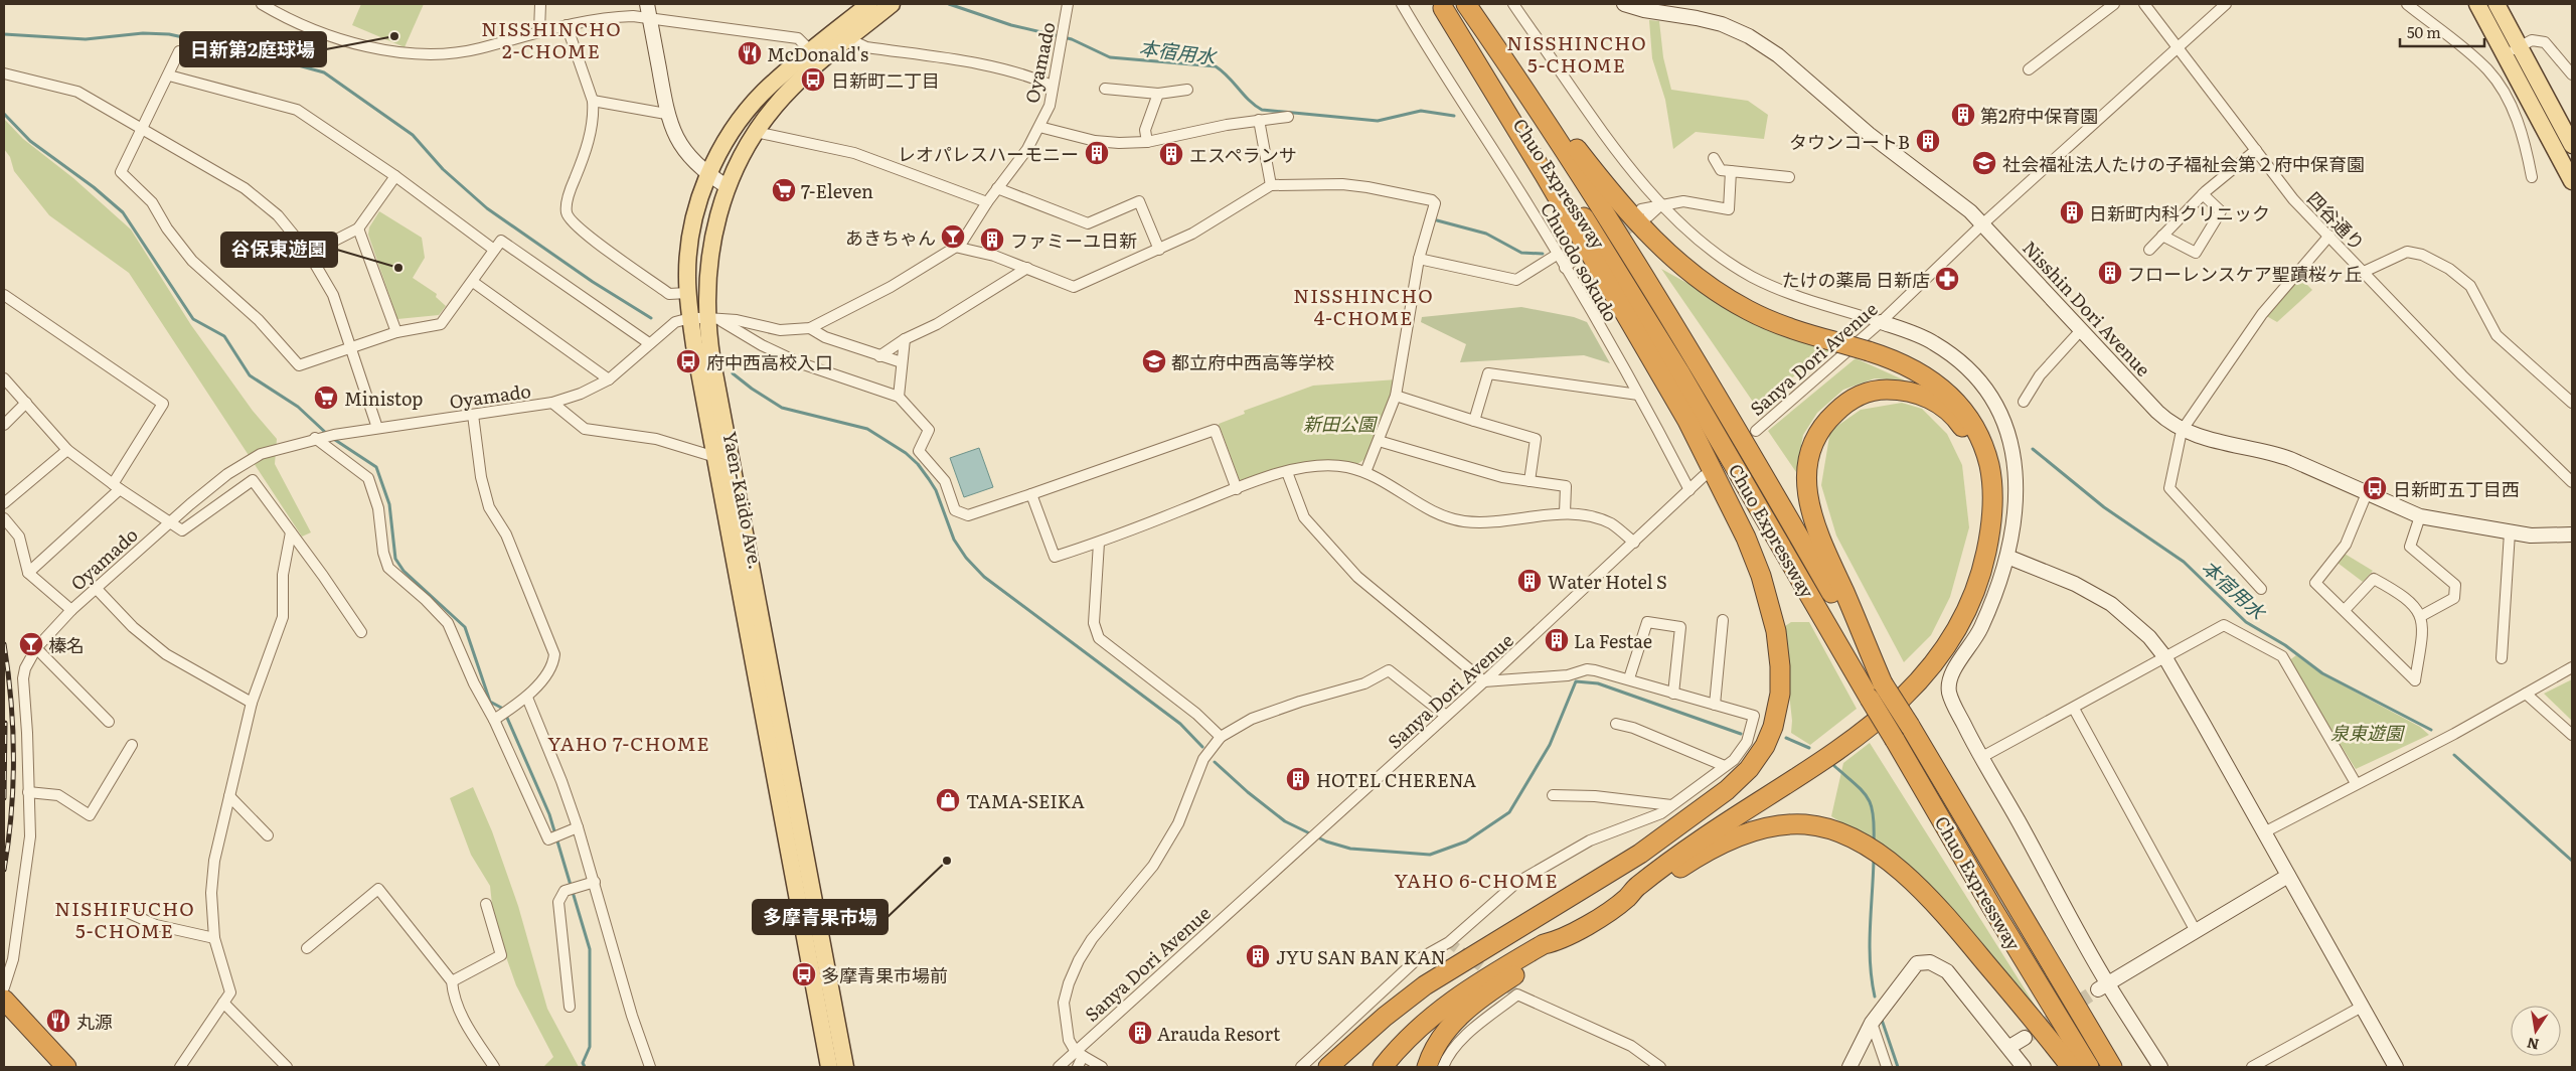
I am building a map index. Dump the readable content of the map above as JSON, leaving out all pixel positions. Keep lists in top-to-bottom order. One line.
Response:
{"streets":{"highway":["Chuo Expressway"],"main road":["Yaen-Kaido Ave."],"street":["Oyamado","四谷通り","Chuodo sokudo","Nisshin Dori Avenue","Sanya Dori Avenue"]},"crossings":[["Oyamado","Yaen-Kaido Ave."],["四谷通り","Sanya Dori Avenue"],["Chuodo sokudo","Sanya Dori Avenue"],["Nisshin Dori Avenue","Sanya Dori Avenue"]],"districts":["NISSHINCHO 2-CHOME","NISSHINCHO 5-CHOME","NISSHINCHO 4-CHOME","YAHO 7-CHOME","YAHO 6-CHOME","NISHIFUCHO 5-CHOME"],"water":["本宿用水"],"parks":["新田公園","泉東遊園"],"places":{"other":["日新第2庭球場","谷保東遊園","多摩青果市場"],"restaurant":["McDonald's","丸源"],"bus stop":["日新町二丁目","府中西高校入口","日新町五丁目西","多摩青果市場前"],"building":["第2府中保育園","タウンコートB","レオパレスハーモニー","エスペランサ","日新町内科クリニック","ファミーユ日新","フローレンスケア聖蹟桜ヶ丘","Water Hotel S","La Festae","HOTEL CHERENA","JYU SAN BAN KAN","Arauda Resort"],"school or university":["社会福祉法人たけの子福祉会第２府中保育園","都立府中西高等学校"],"supermarket":["7-Eleven","Ministop"],"bar":["あきちゃん","榛名"],"pharmacy":["たけの薬局 日新店"],"shop":["TAMA-SEIKA"]},"scale_bar":"50 m","north":"bottom"}
